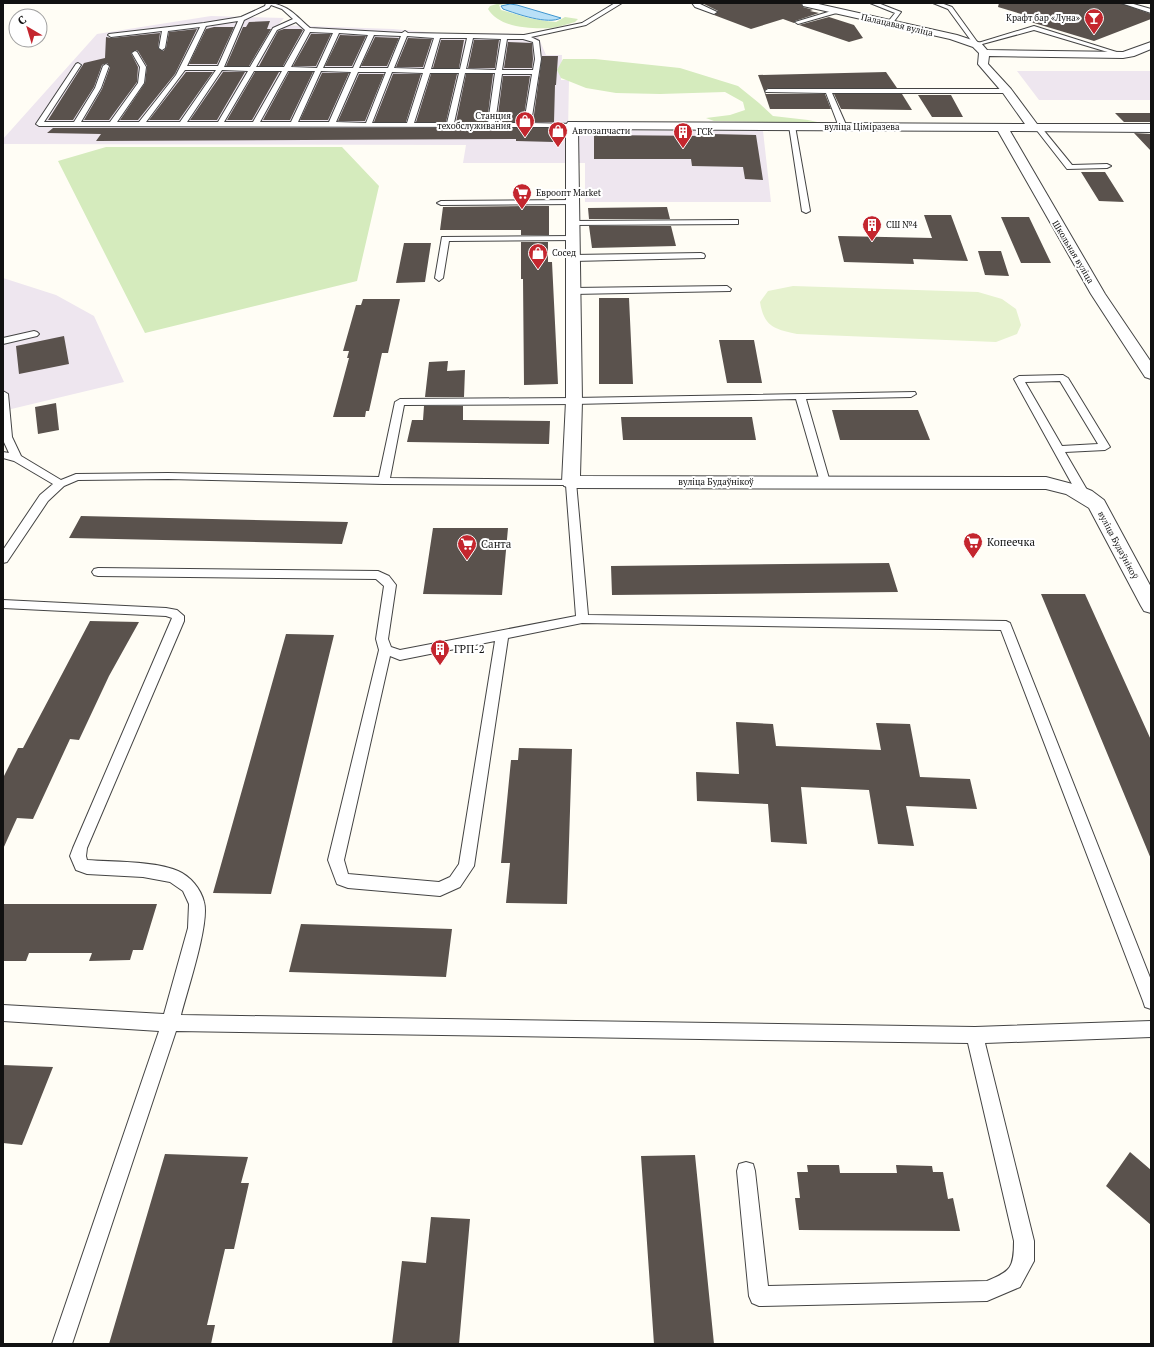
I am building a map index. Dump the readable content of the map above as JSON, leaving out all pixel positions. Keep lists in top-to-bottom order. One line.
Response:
{"streets":{"street":["Палацавая вуліца","вуліца Ціміразева","Школьная вуліца","вуліца Будаўнікоў"]},"crossings":[["вуліца Ціміразева","Школьная вуліца"]],"places":{"bar":["Крафт бар «Луна»"],"shop":["Станция техобслуживания","Автозапчасти","Сосед"],"building":["ГСК","СШ №4","ГРП-2"],"supermarket":["Евроопт Market","Копеечка","Санта"]},"north":"top left"}
